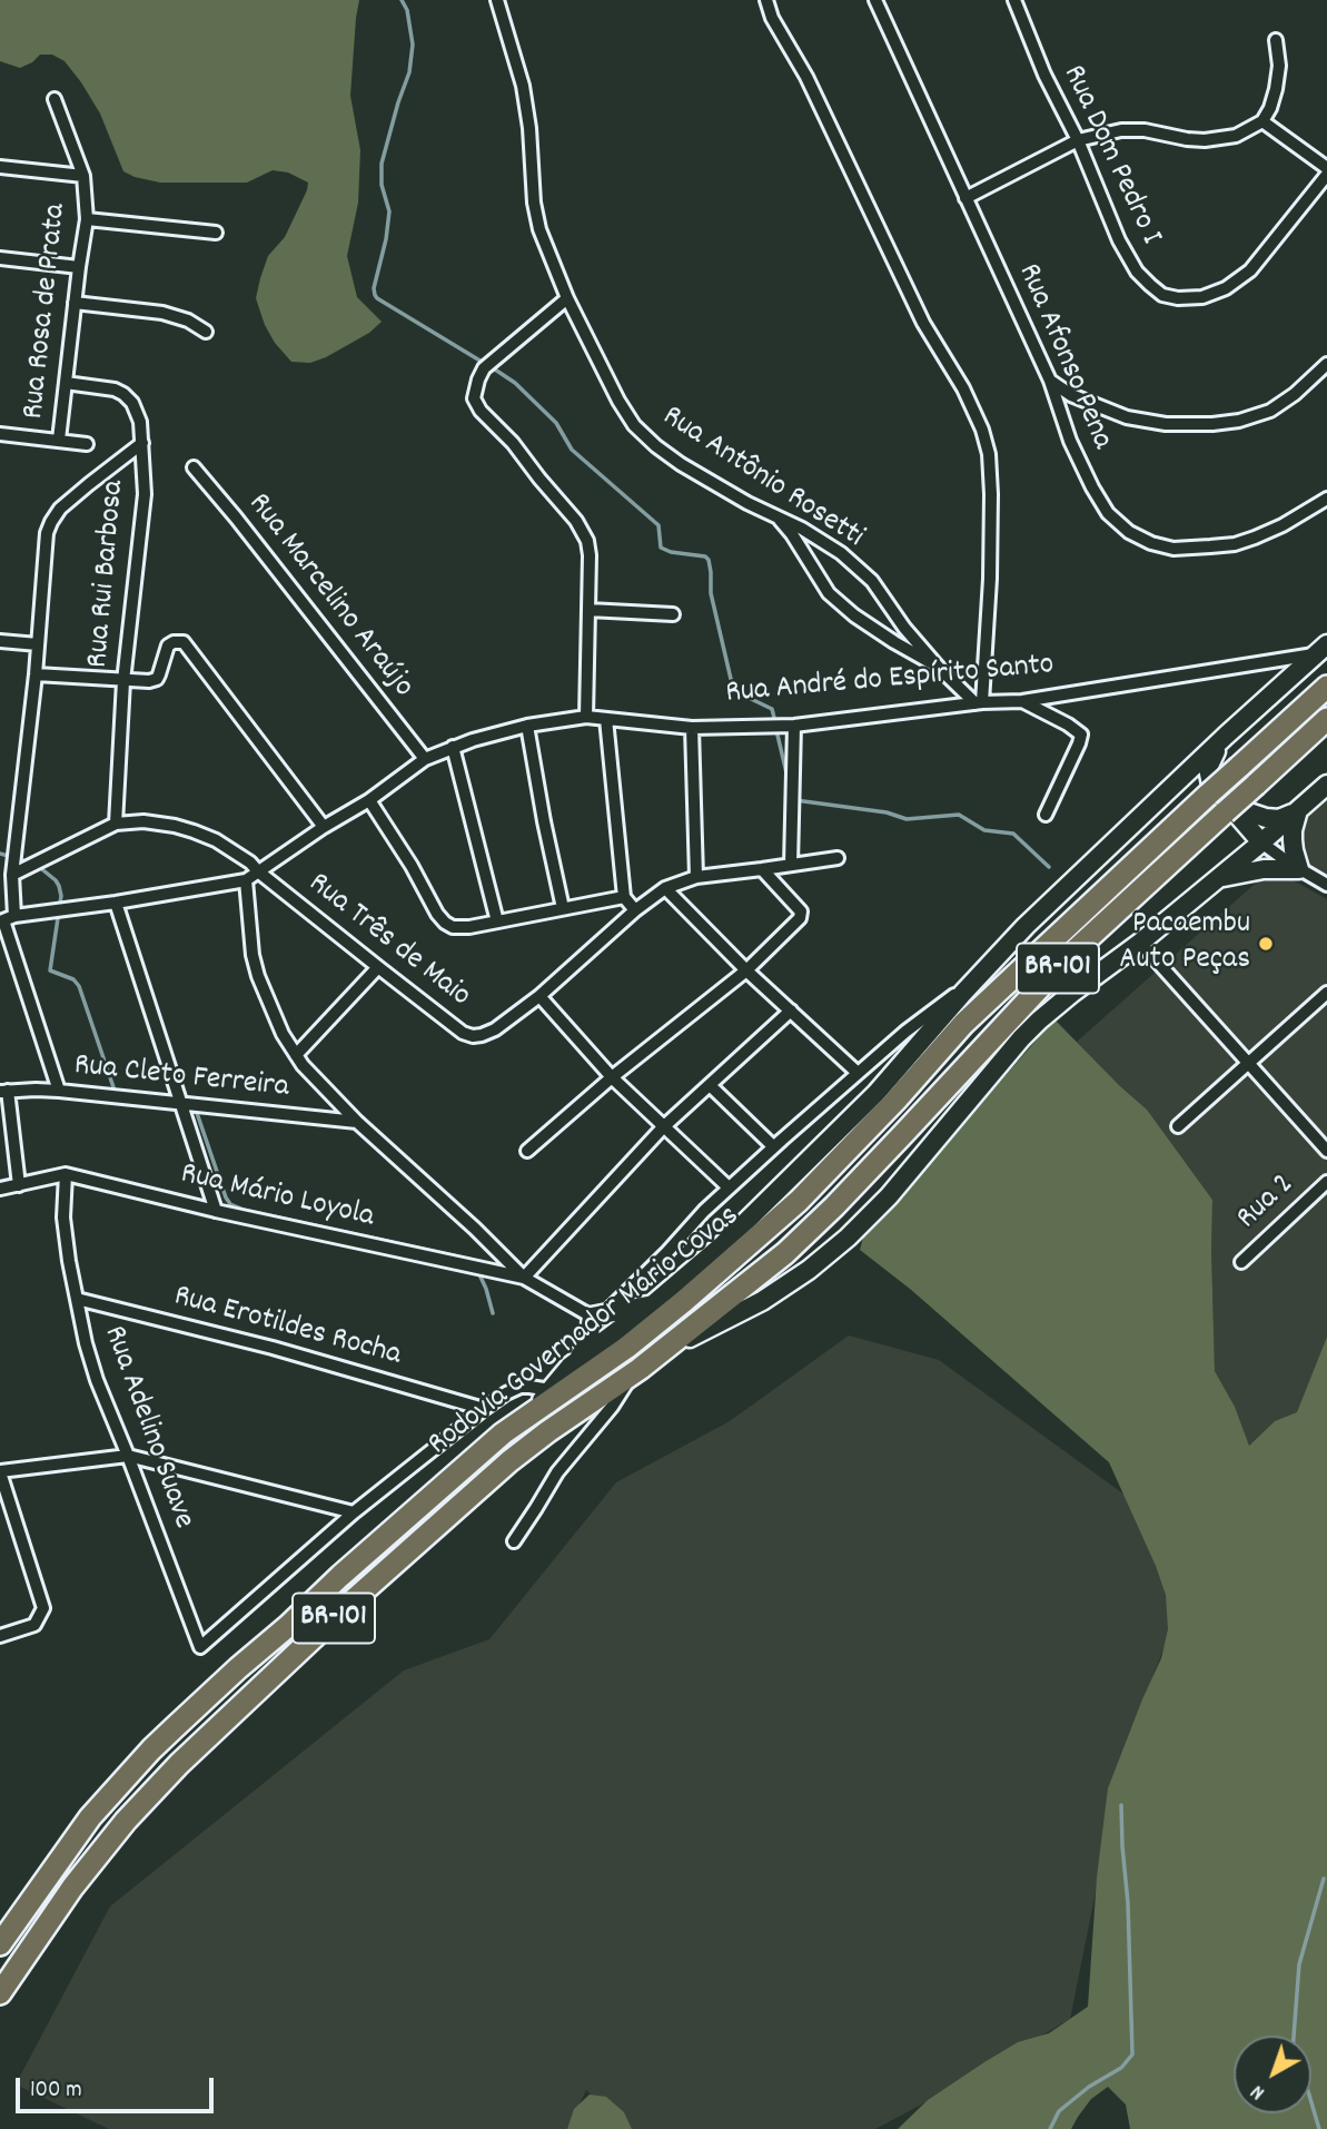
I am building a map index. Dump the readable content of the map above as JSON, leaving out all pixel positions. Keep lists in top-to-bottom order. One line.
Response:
{"streets":{"highway":["BR-101","Rodovia Governador Mário Covas"],"street":["Rua Dom Pedro I","Rua Rosa de Prata","Rua Afonso Pena","Rua Antônio Rosetti","Rua Rui Barbosa","Rua Marcelino Araújo","Rua André do Espírito Santo","Rua Três de Maio","Rua Cleto Ferreira","Rua Mário Loyola","Rua 2","Rua Erotildes Rocha","Rua Adelino Suave"]},"crossings":[["Rua Rosa de Prata","Rua Rui Barbosa"],["Rua Antônio Rosetti","Rua André do Espírito Santo"],["Rua Rui Barbosa","Rua Três de Maio"],["Rua Marcelino Araújo","Rua André do Espírito Santo"],["Rua André do Espírito Santo","Rua Três de Maio"],["Rua André do Espírito Santo","Rodovia Governador Mário Covas"],["Rua Mário Loyola","Rua Adelino Suave"],["Rua Erotildes Rocha","Rua Adelino Suave"]],"places":["Pacaembu Auto Peças"],"scale_bar":"100 m","north":"bottom left"}
